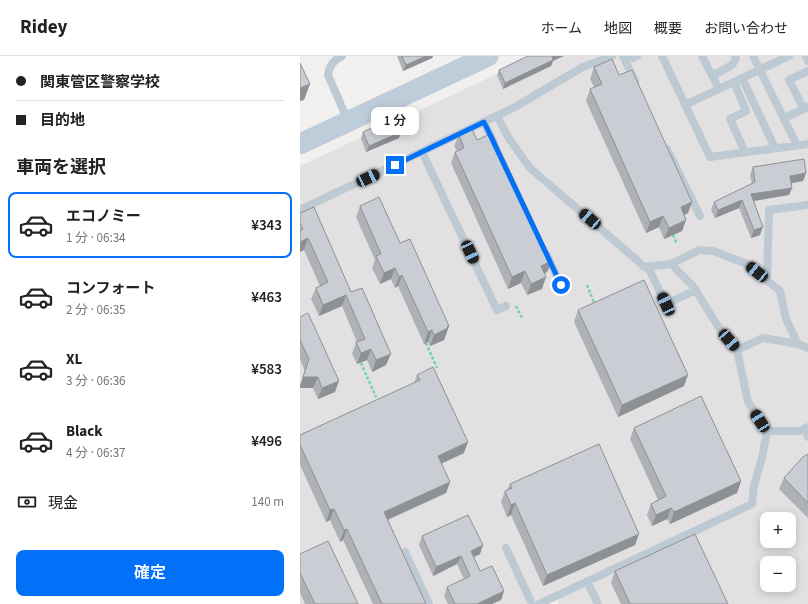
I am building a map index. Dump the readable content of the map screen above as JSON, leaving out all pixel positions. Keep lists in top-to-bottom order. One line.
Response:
{"page":{"header":"Ridey","nav":["ホーム","地図","概要","お問い合わせ"],"banner":["関東管区警察学校","目的地"],"bubble":"1 分","heading":"車両を選択","list":[{"name":"エコノミー","note":"1 分 · 06:34","value":"¥343"},{"name":"コンフォート","note":"2 分 · 06:35","value":"¥463"},{"name":"XL","note":"3 分 · 06:36","value":"¥583"},{"name":"Black","note":"4 分 · 06:37","value":"¥496"}],"pay":["現金","140 m"],"map_buttons":["+","−"],"buttons":"確定"}}
